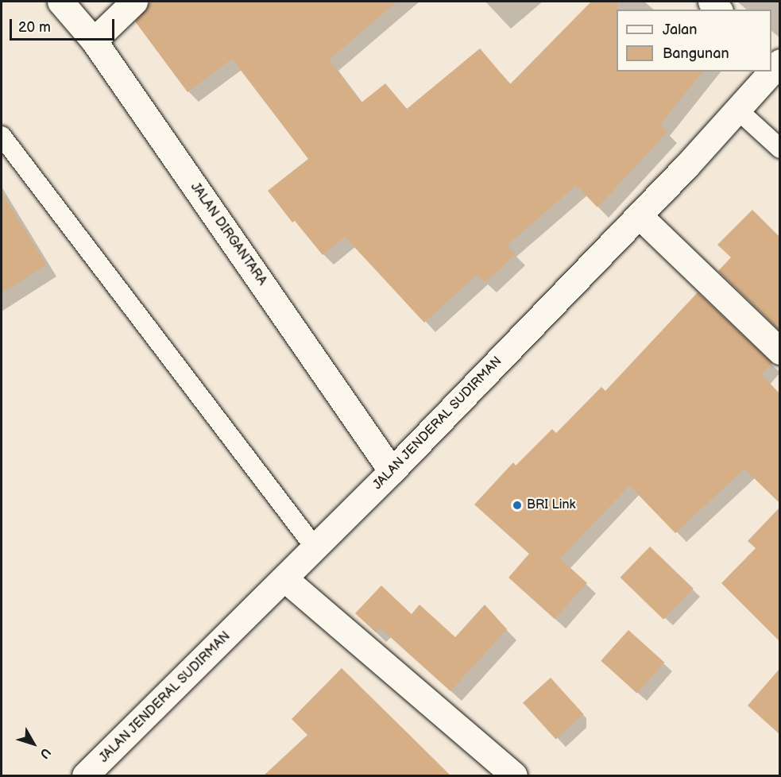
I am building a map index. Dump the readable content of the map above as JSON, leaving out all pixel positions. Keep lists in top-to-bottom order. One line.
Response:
{"streets":{"main road":["JALAN DIRGANTARA","JALAN JENDERAL SUDIRMAN"]},"crossings":[["JALAN DIRGANTARA","JALAN JENDERAL SUDIRMAN"]],"places":["BRI Link"],"legend":["Jalan","Bangunan"],"scale_bar":"20 m","north":"bottom right"}
